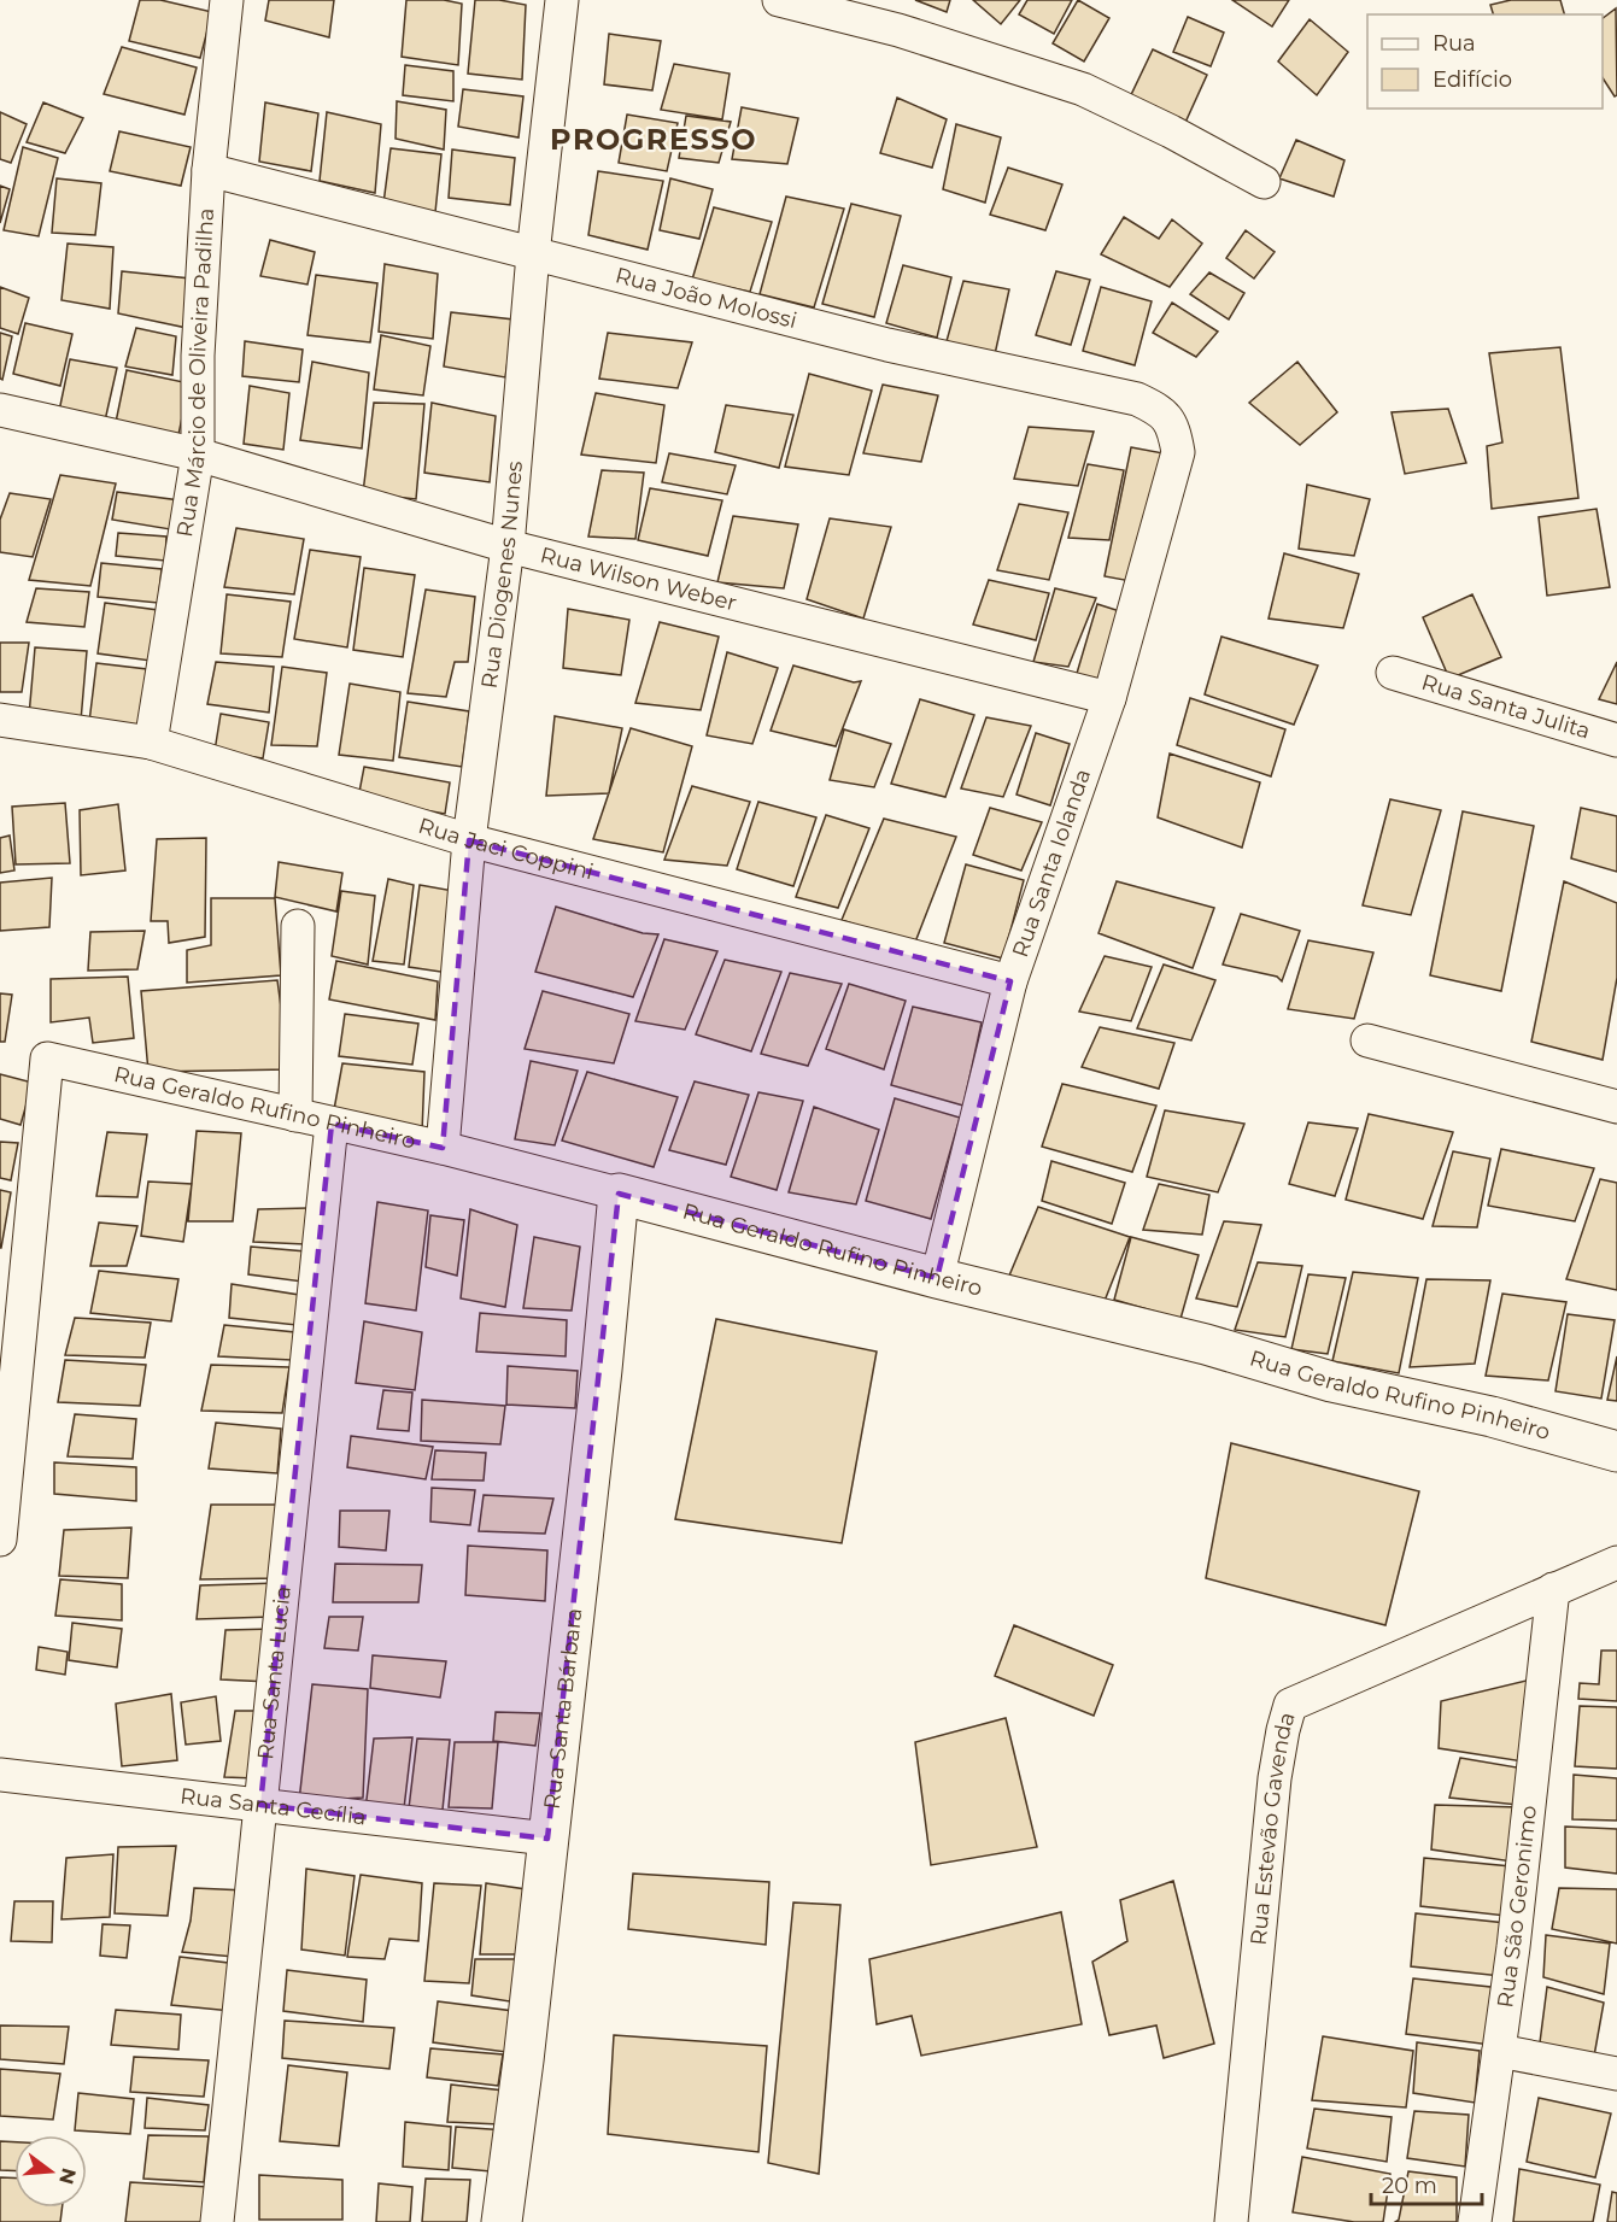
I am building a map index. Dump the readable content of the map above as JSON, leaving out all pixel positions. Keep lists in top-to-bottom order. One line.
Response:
{"streets":{"street":["Rua João Molossi","Rua Márcio de Oliveira Padilha","Rua Diogenes Nunes","Rua Wilson Weber","Rua Santa Julita","Rua Jaci Coppini","Rua Santa Iolanda","Rua Geraldo Rufino Pinheiro","Rua Santa Lucia","Rua Santa Bárbara","Rua Santa Cecília","Rua Estevão Gavenda","Rua São Geronimo"]},"crossings":[["Rua João Molossi","Rua Márcio de Oliveira Padilha"],["Rua João Molossi","Rua Diogenes Nunes"],["Rua João Molossi","Rua Santa Iolanda"],["Rua Márcio de Oliveira Padilha","Rua Wilson Weber"],["Rua Márcio de Oliveira Padilha","Rua Jaci Coppini"],["Rua Diogenes Nunes","Rua Wilson Weber"],["Rua Diogenes Nunes","Rua Jaci Coppini"],["Rua Diogenes Nunes","Rua Geraldo Rufino Pinheiro"],["Rua Wilson Weber","Rua Santa Iolanda"],["Rua Jaci Coppini","Rua Santa Iolanda"],["Rua Santa Iolanda","Rua Geraldo Rufino Pinheiro"],["Rua Geraldo Rufino Pinheiro","Rua Santa Lucia"],["Rua Geraldo Rufino Pinheiro","Rua Santa Bárbara"],["Rua Santa Lucia","Rua Santa Cecília"],["Rua Santa Bárbara","Rua Santa Cecília"],["Rua Estevão Gavenda","Rua São Geronimo"]],"districts":["PROGRESSO"],"legend":["Rua","Edifício"],"scale_bar":"20 m","north":"right"}
